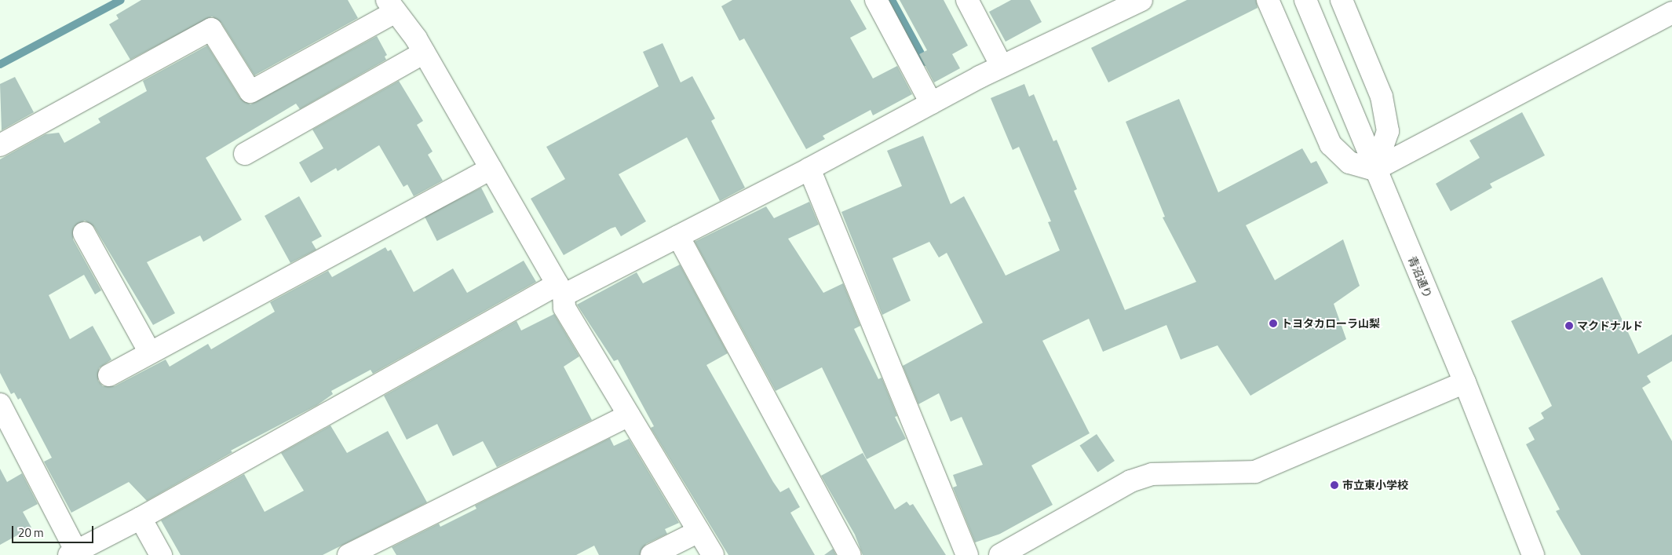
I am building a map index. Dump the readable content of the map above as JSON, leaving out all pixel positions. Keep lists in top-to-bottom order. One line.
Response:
{"streets":{"street":["青沼通り"]},"places":["トヨタカローラ山梨","マクドナルド","市立東小学校"],"scale_bar":"20 m"}
